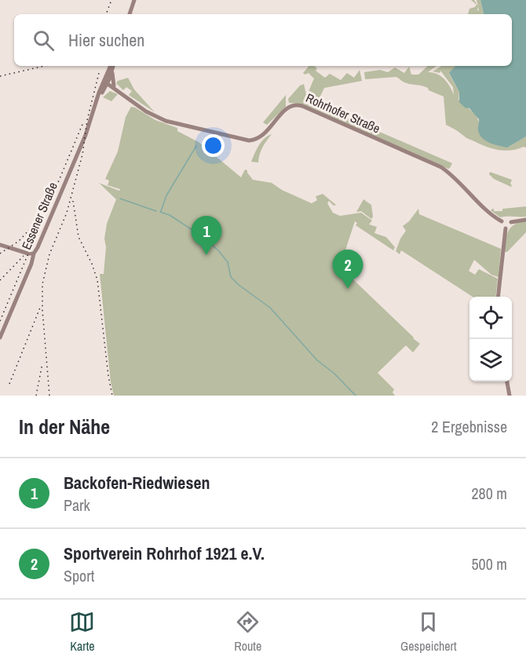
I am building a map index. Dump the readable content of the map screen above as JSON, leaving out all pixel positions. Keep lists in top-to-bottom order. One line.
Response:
{"streets":{"main road":["Rohrhofer Straße","Essener Straße"]},"crossings":[["Rohrhofer Straße","Essener Straße"]],"page":{"search":"Hier suchen","pins":["1","2"],"heading":["In der Nähe","2 Ergebnisse"],"list":[{"mark":"1","name":"Backofen-Riedwiesen","note":"Park","value":"280 m"},{"mark":"2","name":"Sportverein Rohrhof 1921 e.V.","note":"Sport","value":"500 m"}],"nav":["Karte","Route","Gespeichert"]}}
